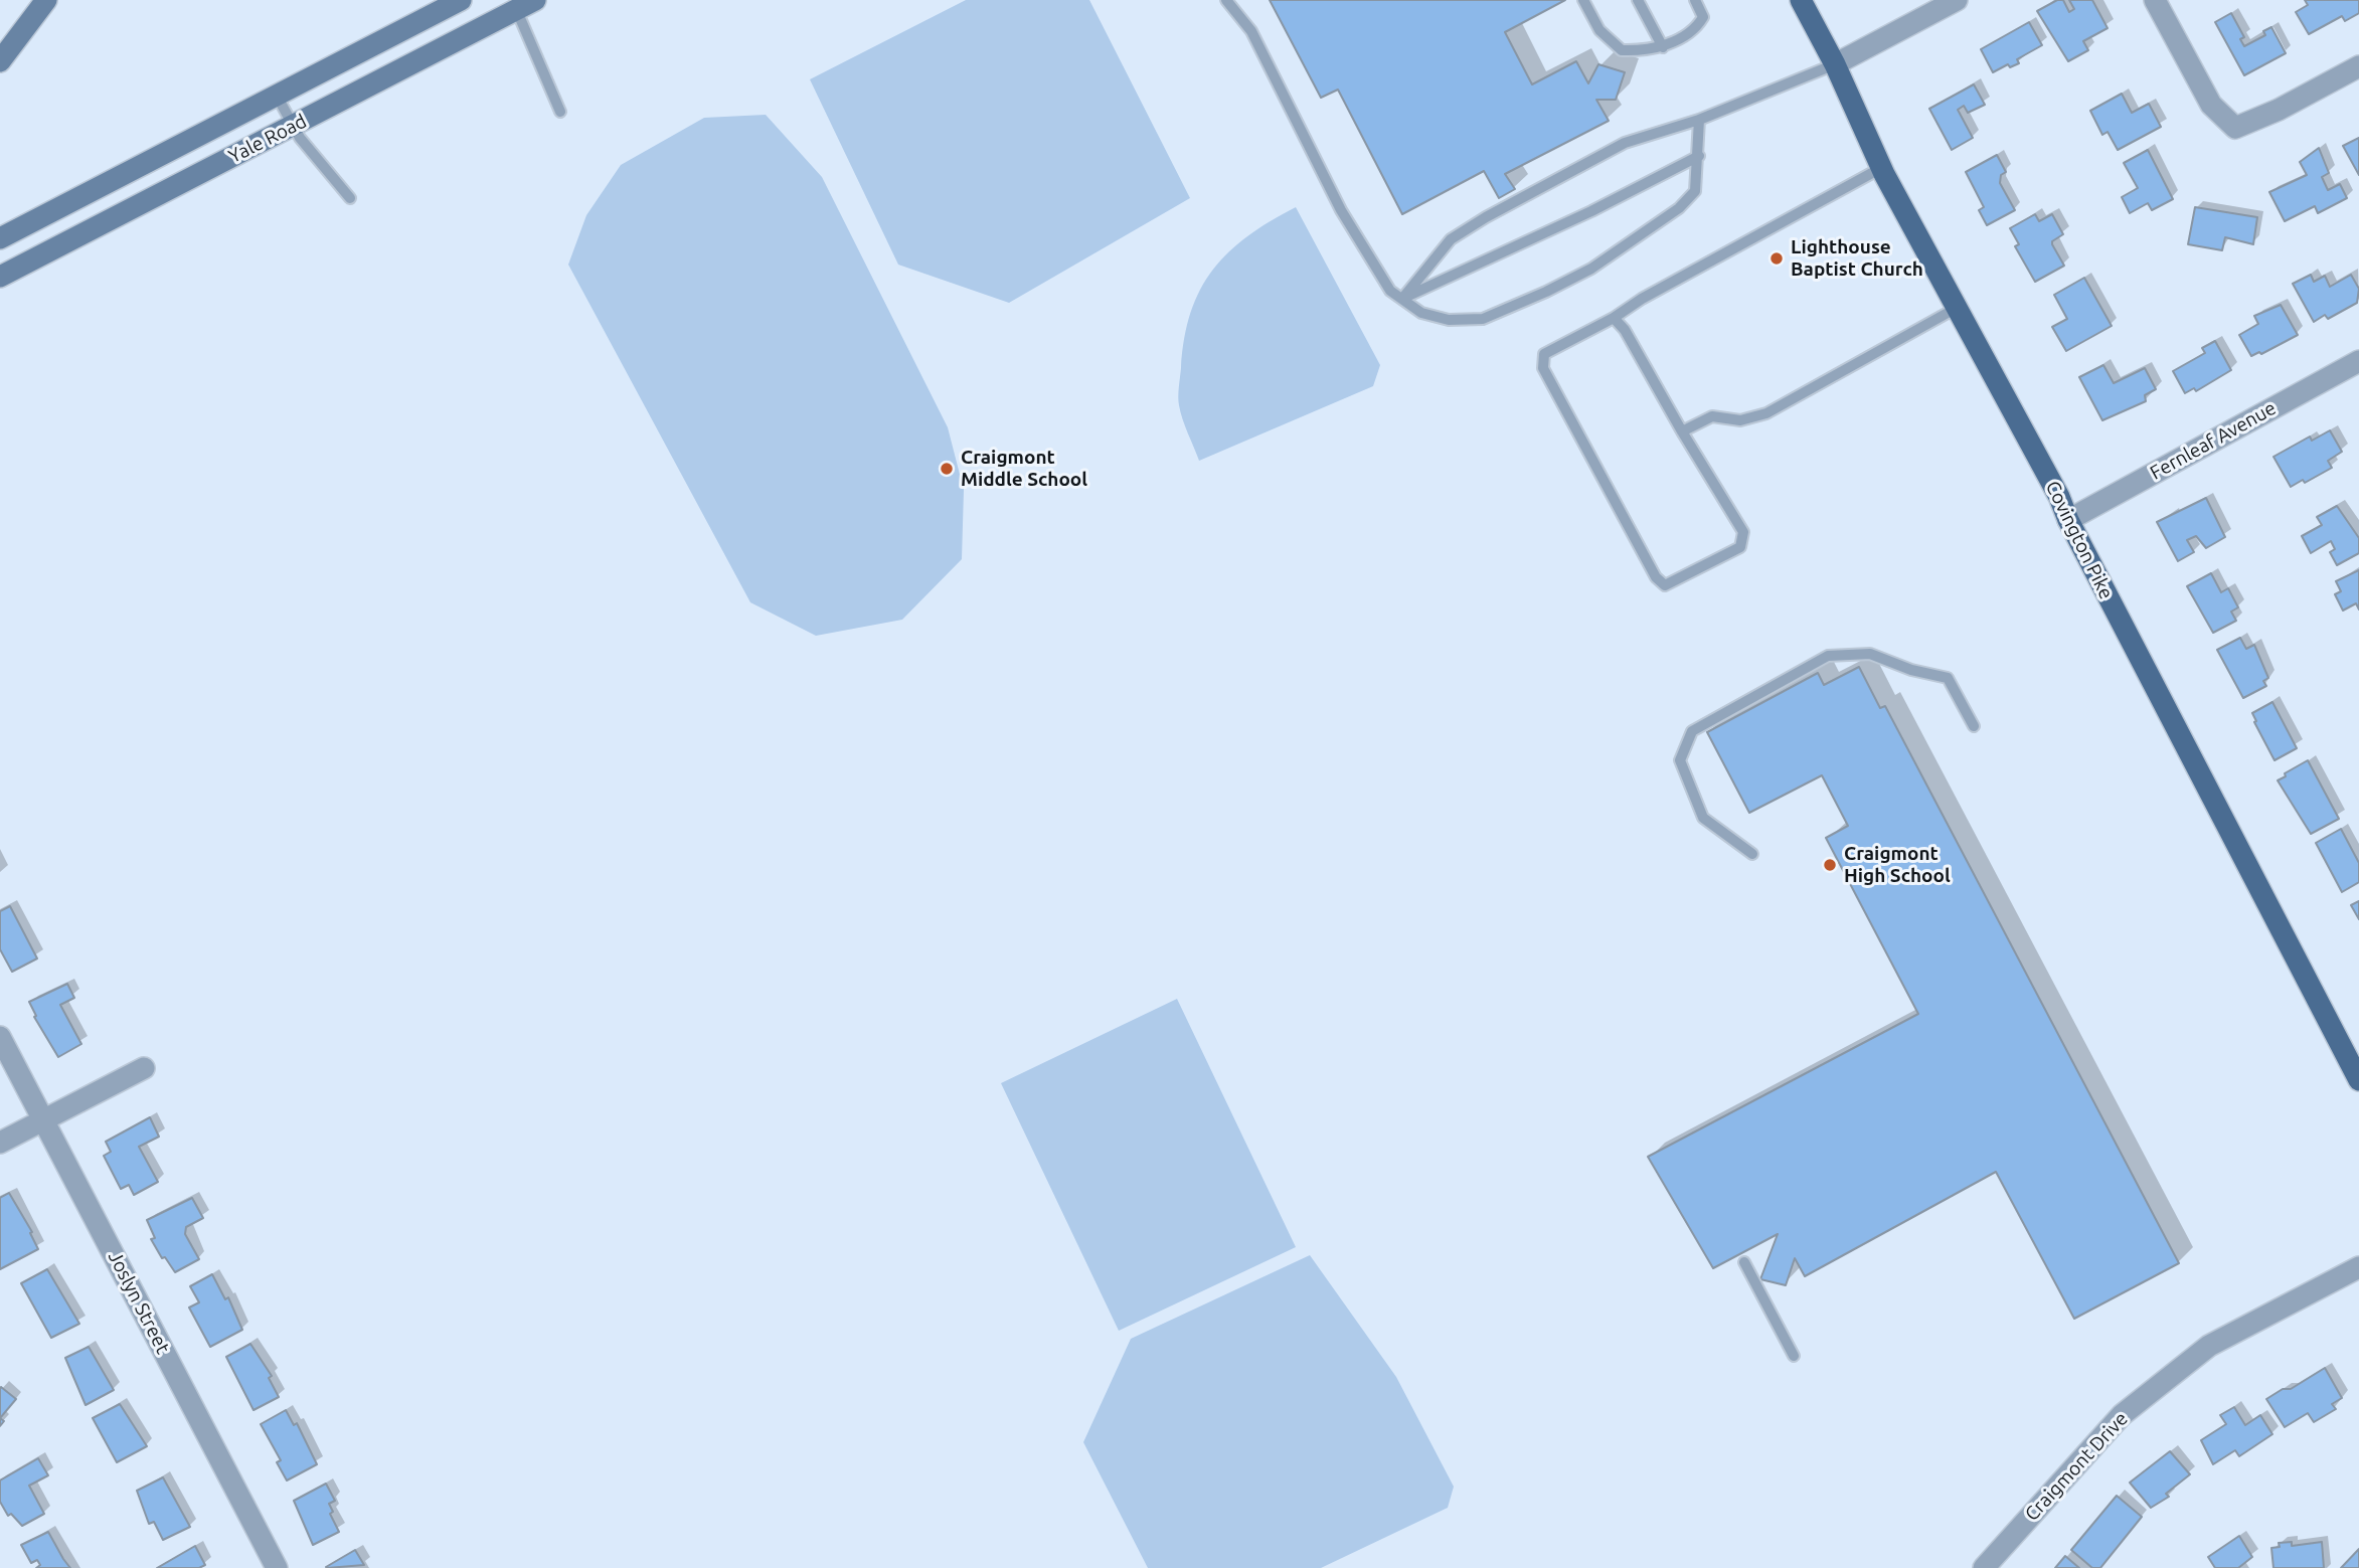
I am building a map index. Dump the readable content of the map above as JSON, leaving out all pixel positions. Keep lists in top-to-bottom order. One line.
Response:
{"streets":{"main road":["Yale Road","Covington Pike"],"street":["Fernleaf Avenue","Joslyn Street","Craigmont Drive"]},"crossings":[["Fernleaf Avenue","Covington Pike"]],"places":["Lighthouse Baptist Church","Craigmont Middle School","Craigmont High School"]}
